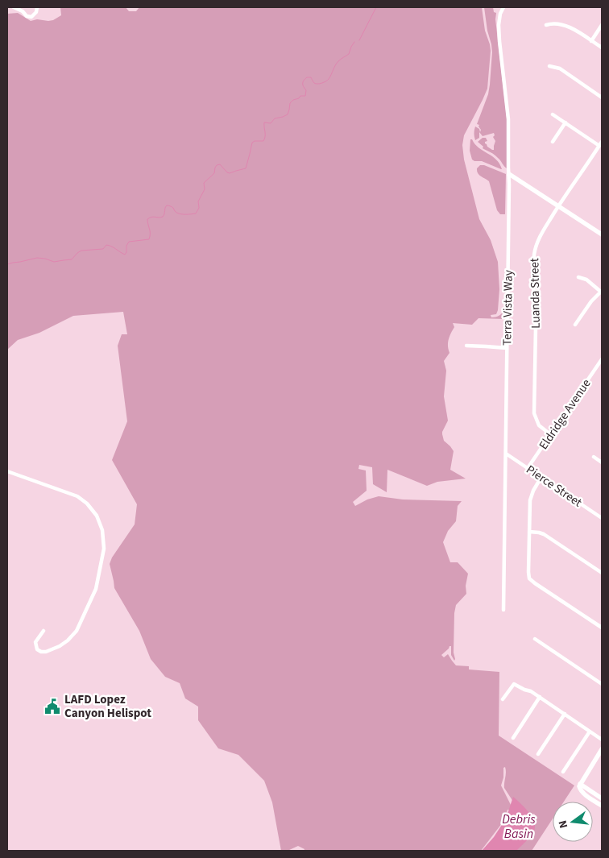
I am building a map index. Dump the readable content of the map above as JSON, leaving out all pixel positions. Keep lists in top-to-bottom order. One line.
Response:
{"streets":{"street":["Luanda Street","Terra Vista Way","Eldridge Avenue","Pierce Street"]},"crossings":[["Luanda Street","Eldridge Avenue"],["Terra Vista Way","Pierce Street"],["Eldridge Avenue","Pierce Street"]],"water":["Debris Basin"],"places":{"public building":["LAFD Lopez Canyon Helispot"]},"north":"left"}
